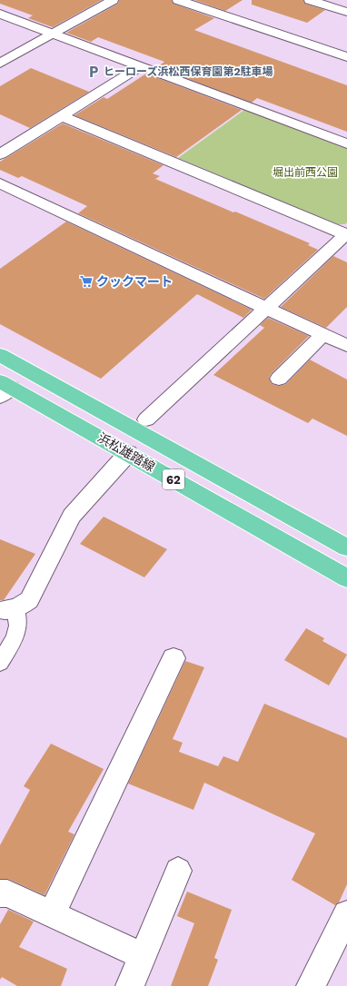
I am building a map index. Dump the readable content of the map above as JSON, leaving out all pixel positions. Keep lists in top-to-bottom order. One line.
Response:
{"streets":{"main road":["浜松雄踏線","62"]},"parks":["堀出前西公園"],"places":{"parking":["ヒーローズ浜松西保育園第2駐車場"],"supermarket":["クックマート"]}}
